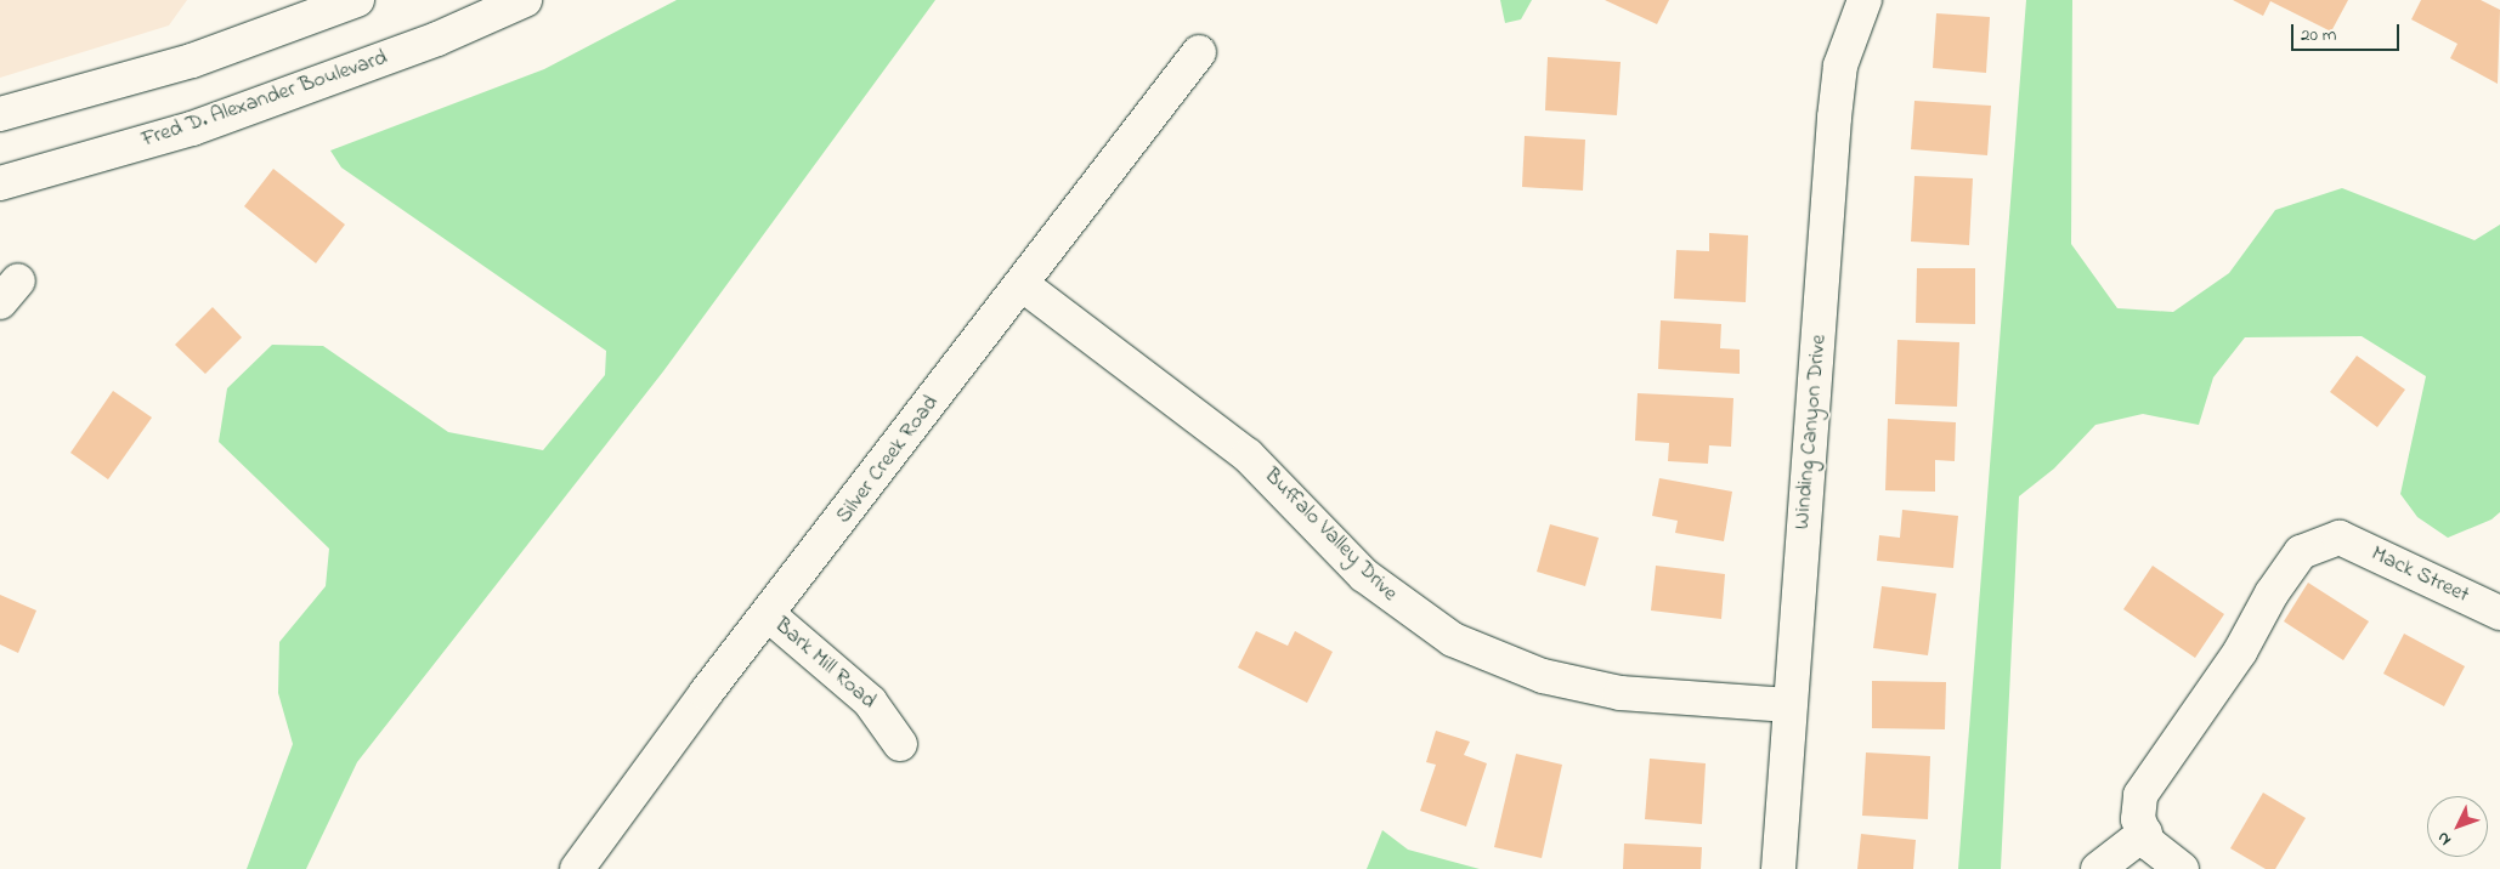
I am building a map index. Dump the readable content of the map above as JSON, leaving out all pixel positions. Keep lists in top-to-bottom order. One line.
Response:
{"streets":{"street":["Fred D. Alexander Boulevard","Winding Canyon Drive","Silver Creek Road","Buffalo Valley Drive","Mack Street","Bark Mill Road"]},"crossings":[["Winding Canyon Drive","Buffalo Valley Drive"],["Silver Creek Road","Buffalo Valley Drive"],["Silver Creek Road","Bark Mill Road"]],"scale_bar":"20 m","north":"bottom left"}
